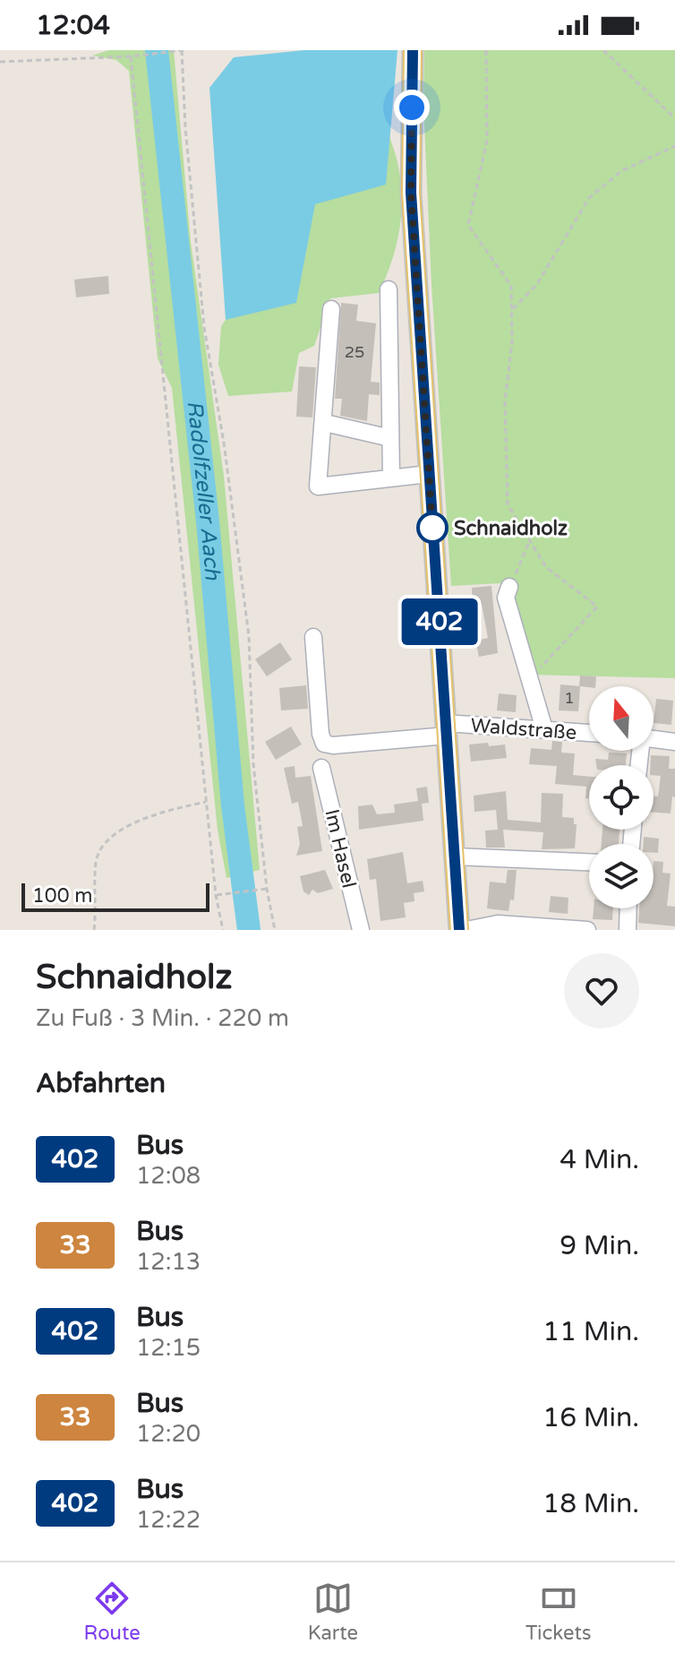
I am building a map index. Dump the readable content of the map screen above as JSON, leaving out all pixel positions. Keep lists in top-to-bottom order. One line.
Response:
{"streets":{"street":["Waldstraße","Im Hasel"]},"water":["Radolfzeller Aach"],"places":["Schnaidholz"],"lines":["bus line 402"],"house_numbers":["25","1"],"scale_bar":"100 m","north":"top","page":{"status":"12:04","on_map":"402","scale":"100 m","heading":[["Schnaidholz","Zu Fuß · 3 Min. · 220 m"],"Abfahrten"],"list":[{"mark":"402","name":"Bus","note":"12:08","value":"4 Min."},{"mark":"33","name":"Bus","note":"12:13","value":"9 Min."},{"mark":"402","name":"Bus","note":"12:15","value":"11 Min."},{"mark":"33","name":"Bus","note":"12:20","value":"16 Min."},{"mark":"402","name":"Bus","note":"12:22","value":"18 Min."}],"tabs":["Route","Karte","Tickets"]}}
